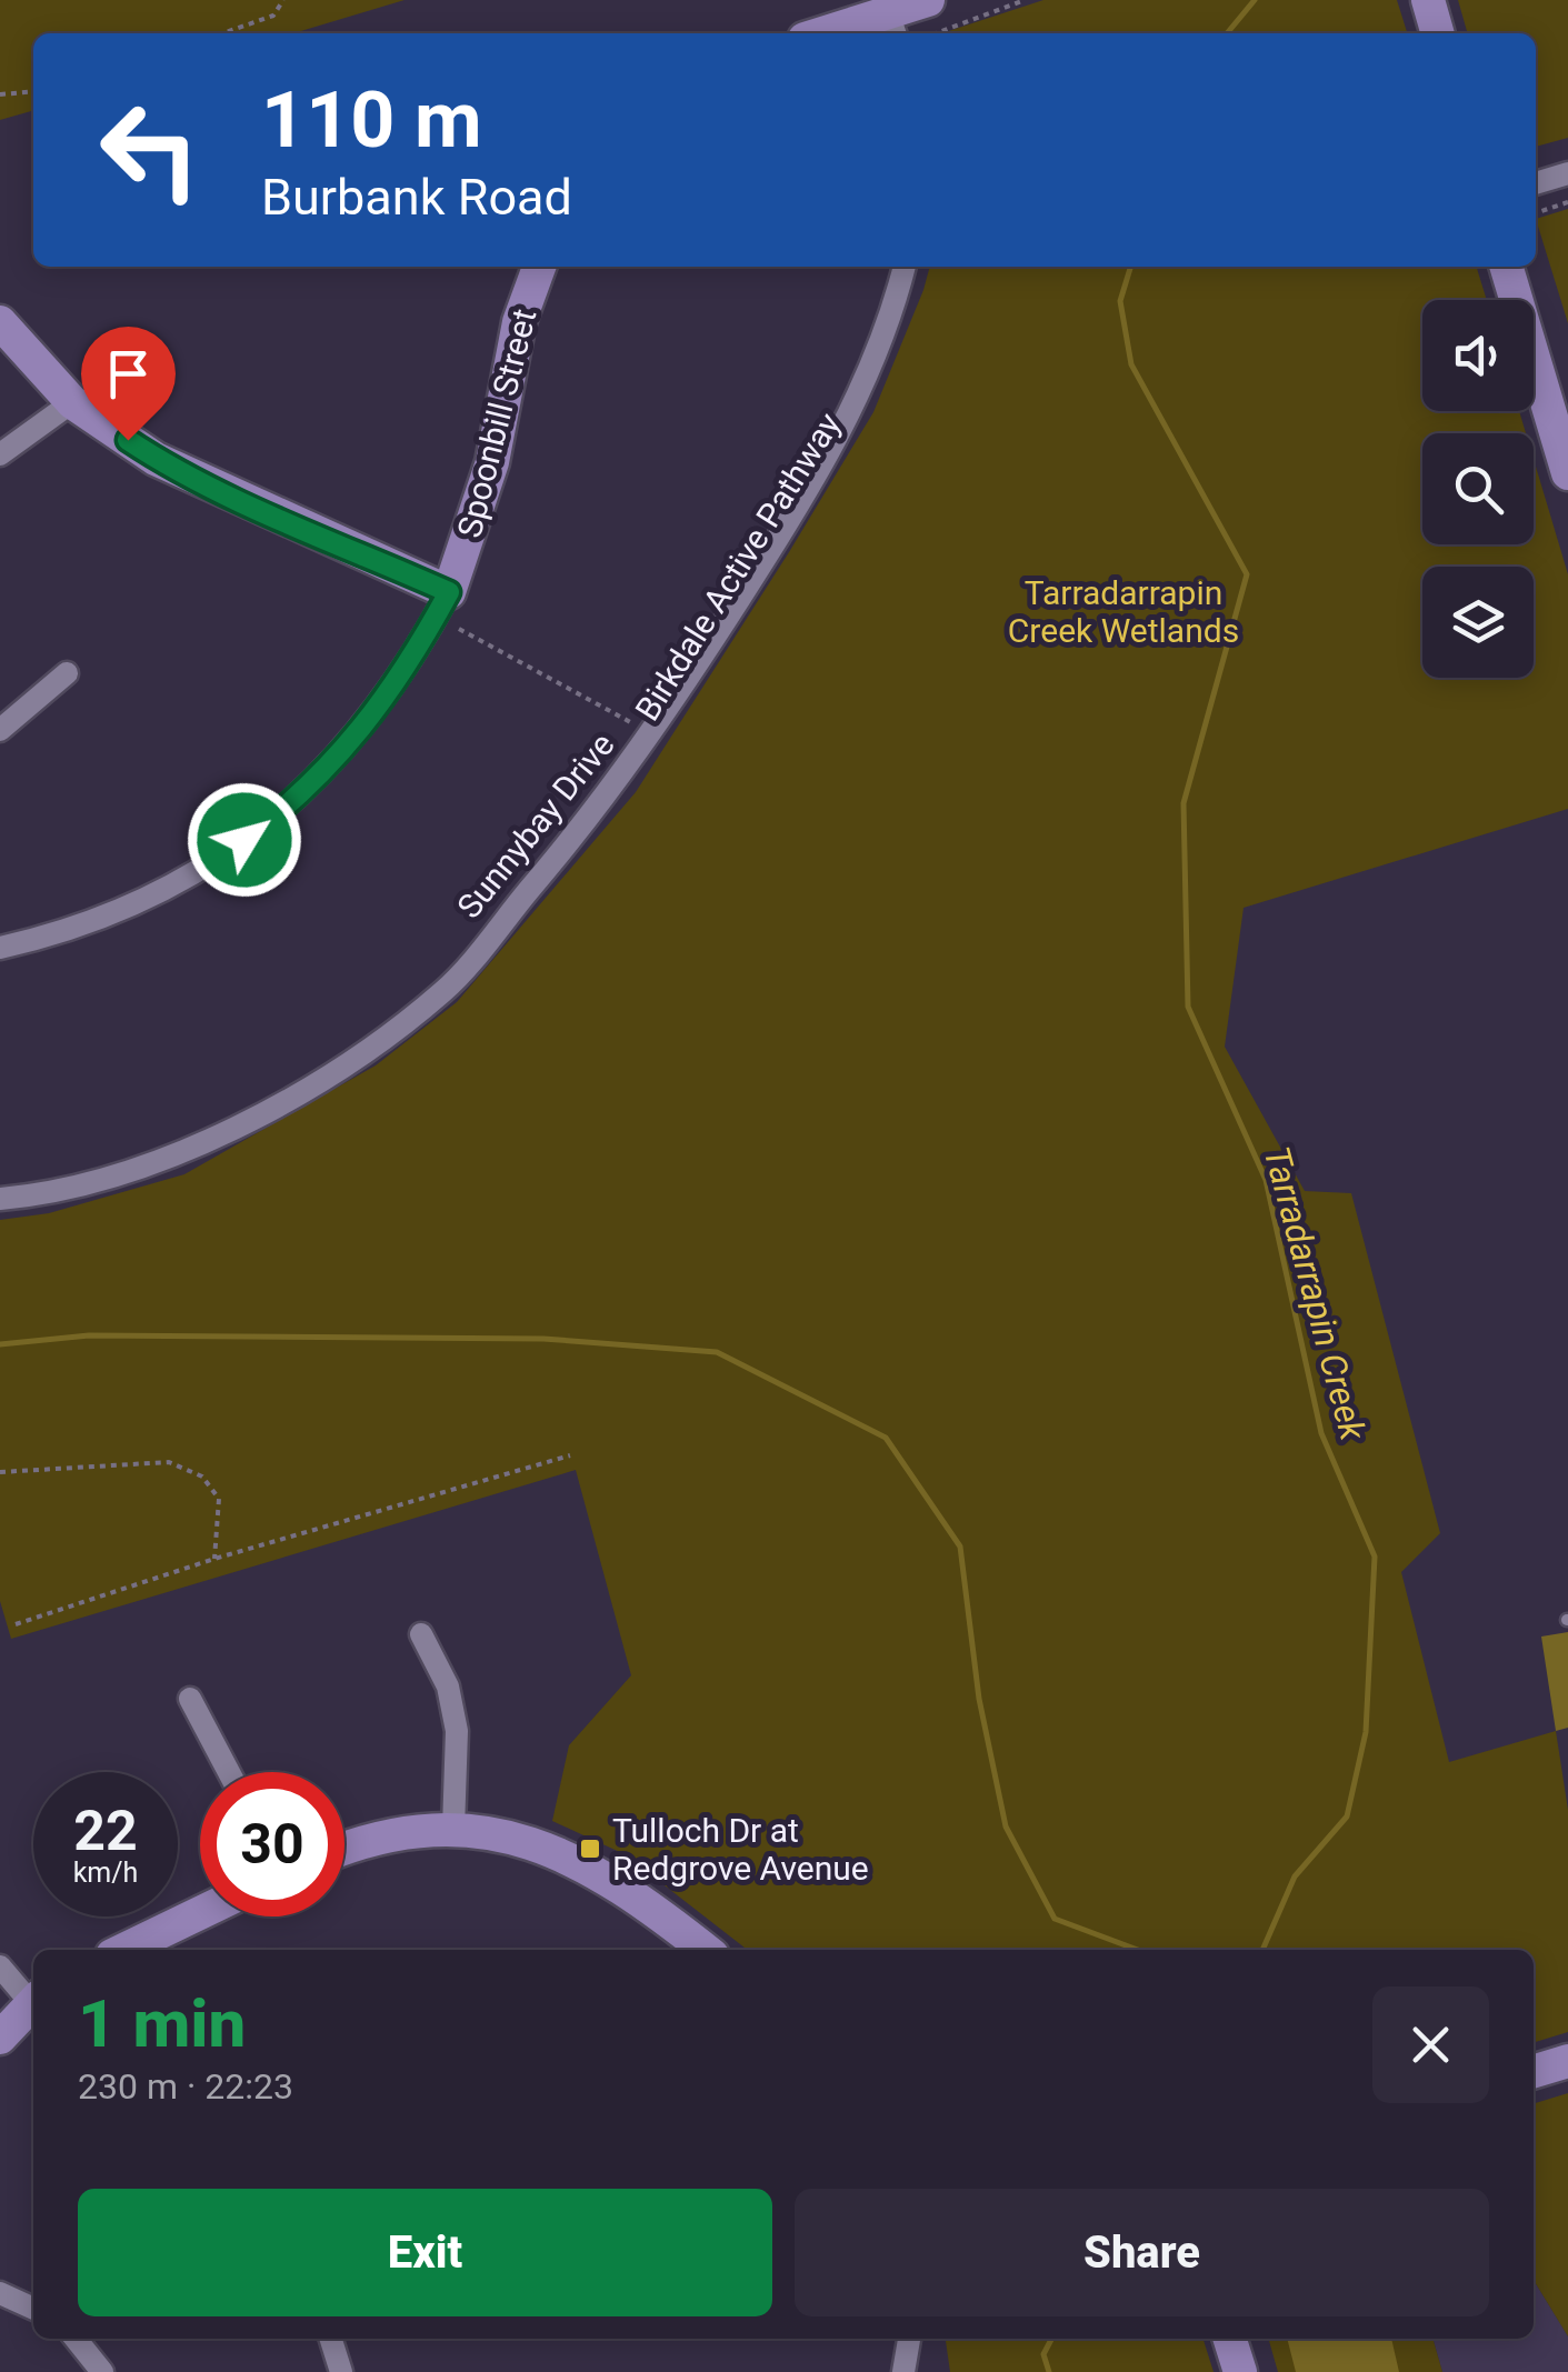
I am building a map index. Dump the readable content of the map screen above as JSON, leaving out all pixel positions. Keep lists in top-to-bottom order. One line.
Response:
{"streets":{"street":["Spoonbill Street","Sunnybay Drive"]},"water":["Tarradarrapin Creek"],"parks":["Tarradarrapin Creek Wetlands"],"places":{"transit":["Tulloch Dr at Redgrove Avenue"]},"page":{"turn":["110 m","Burbank Road"],"speed":"22 km/h","limit":"30","heading":["1 min","230 m · 22:23"],"buttons":["Exit","Share"]}}
